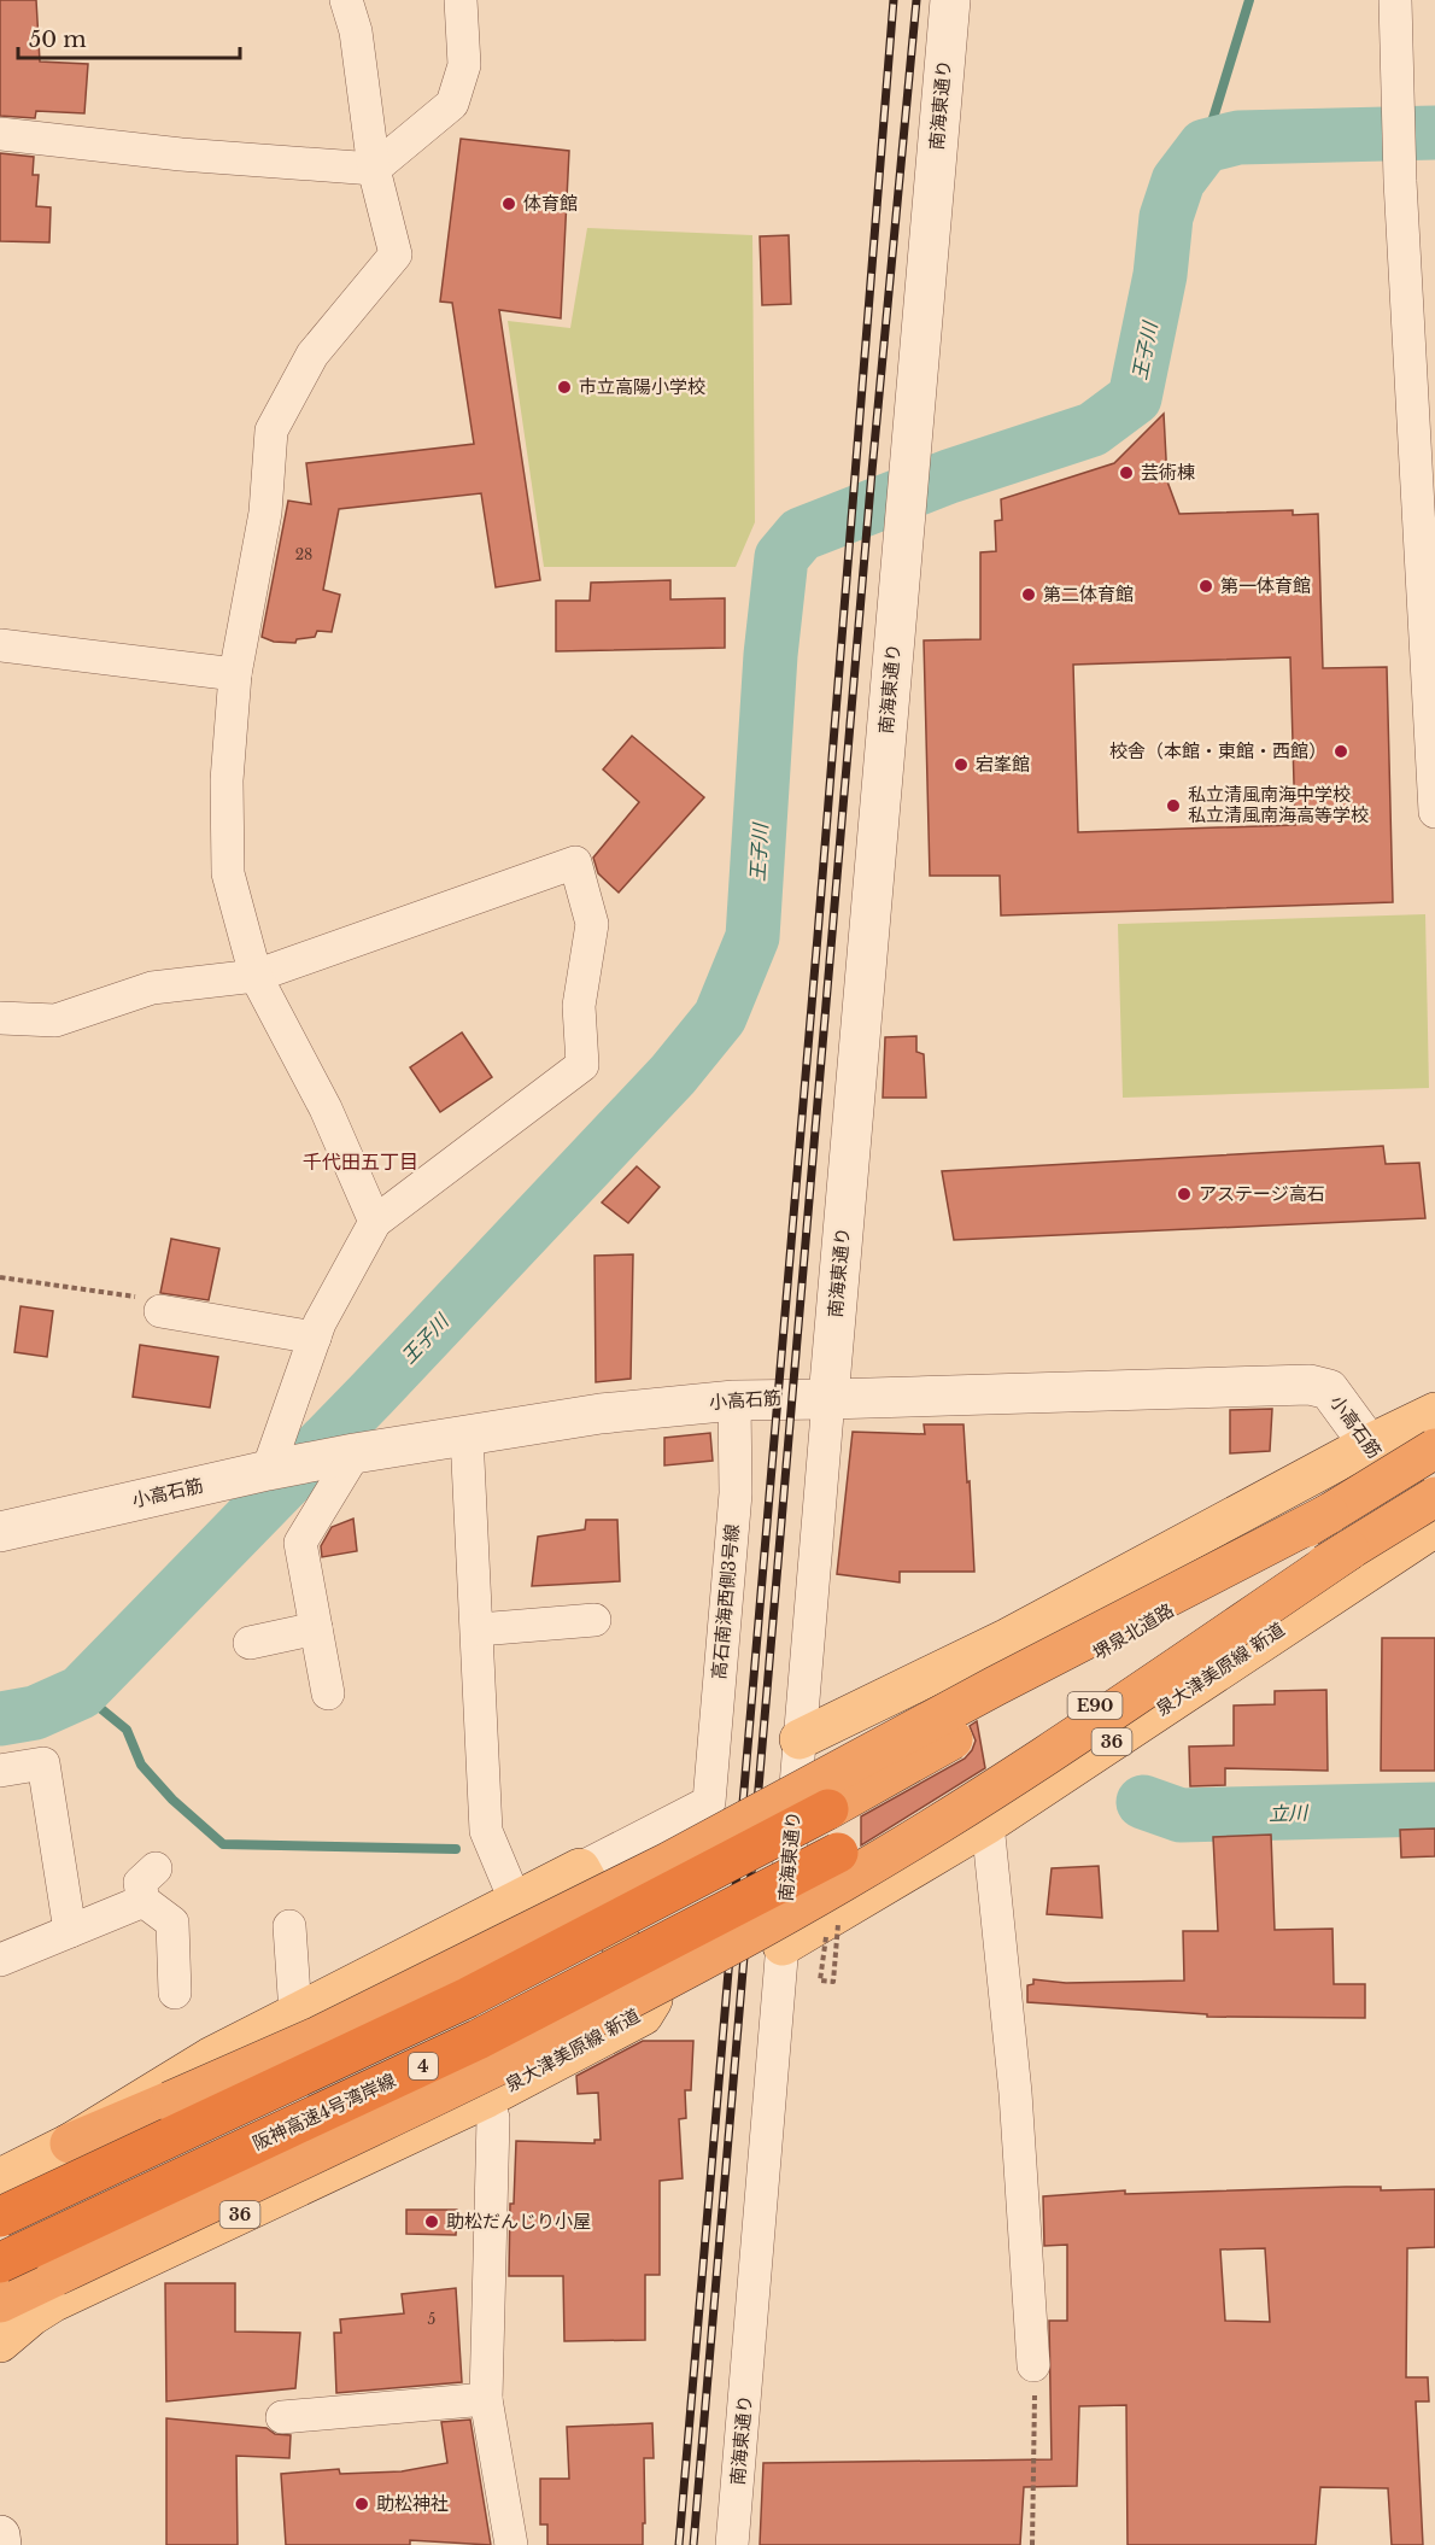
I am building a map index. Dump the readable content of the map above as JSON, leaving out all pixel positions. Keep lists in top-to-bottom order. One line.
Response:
{"streets":{"highway":["堺泉北道路","E90","4","阪神高速4号湾岸線"],"main road":["泉大津美原線 新道","36"],"street":["南海東通り","小高石筋","高石南海西側3号線"]},"crossings":[["南海東通り","小高石筋"],["南海東通り","泉大津美原線 新道"],["小高石筋","高石南海西側3号線"],["小高石筋","泉大津美原線 新道"],["小高石筋","E90"],["高石南海西側3号線","泉大津美原線 新道"],["堺泉北道路","4"],["泉大津美原線 新道","E90"],["E90","阪神高速4号湾岸線"]],"districts":["千代田五丁目"],"water":["王子川","立川"],"places":["体育館","市立高陽小学校","芸術棟","第一体育館","第二体育館","校舎（本館・東館・西館）","宕峯館","私立清風南海中学校 私立清風南海高等学校","アステージ高石","助松だんじり小屋","助松神社"],"house_numbers":["28","5"],"scale_bar":"50 m"}
